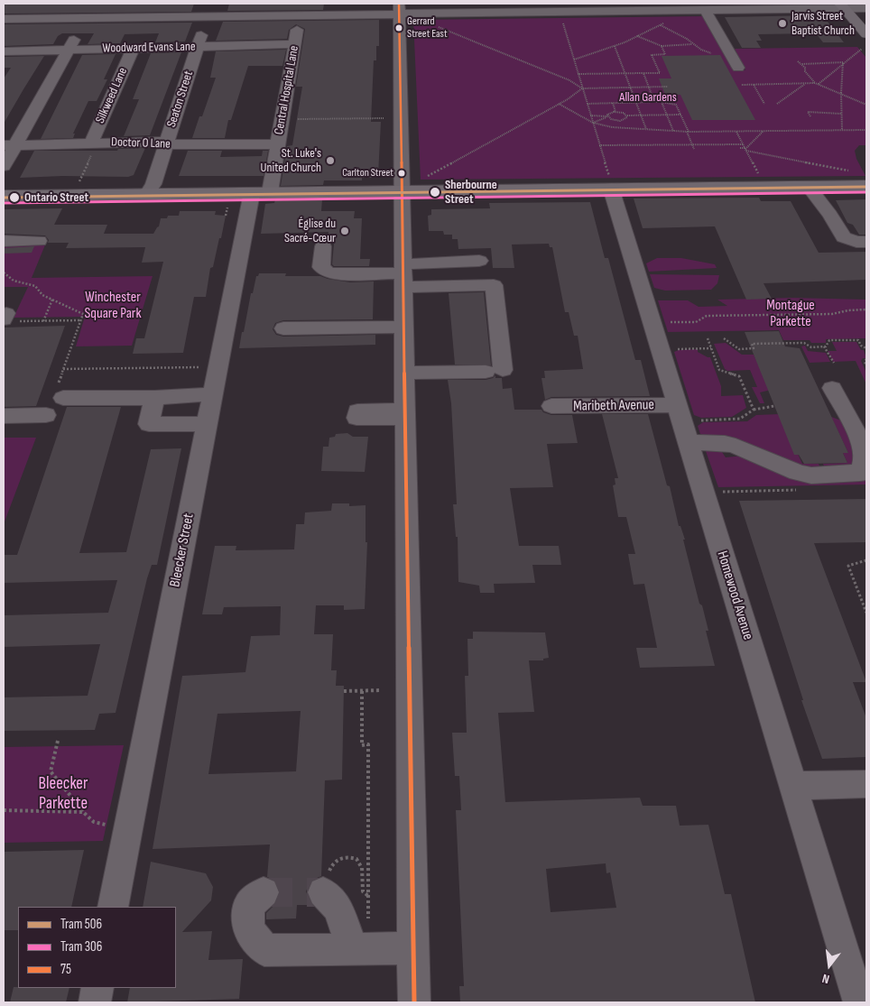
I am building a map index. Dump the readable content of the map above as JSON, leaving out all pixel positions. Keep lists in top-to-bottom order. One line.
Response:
{"streets":{"street":["Woodward Evans Lane","Central Hospital Lane","Silkweed Lane","Seaton Street","Doctor O Lane","Maribeth Avenue","Bleecker Street","Homewood Avenue"]},"crossings":[["Woodward Evans Lane","Central Hospital Lane"],["Woodward Evans Lane","Silkweed Lane"],["Woodward Evans Lane","Seaton Street"],["Central Hospital Lane","Doctor O Lane"],["Central Hospital Lane","Bleecker Street"],["Silkweed Lane","Doctor O Lane"],["Seaton Street","Doctor O Lane"],["Maribeth Avenue","Homewood Avenue"]],"parks":["Allan Gardens","Winchester Square Park","Montague Parkette","Bleecker Parkette"],"places":["Jarvis Street Baptist Church","Gerrard Street East","St. Luke's United Church","Carlton Street","Sherbourne Street","Ontario Street","Église du Sacré-Cœur"],"lines":["transit line 75","tram line 506","tram line 306"],"legend":["Tram 506","Tram 306","75"],"north":"bottom"}
